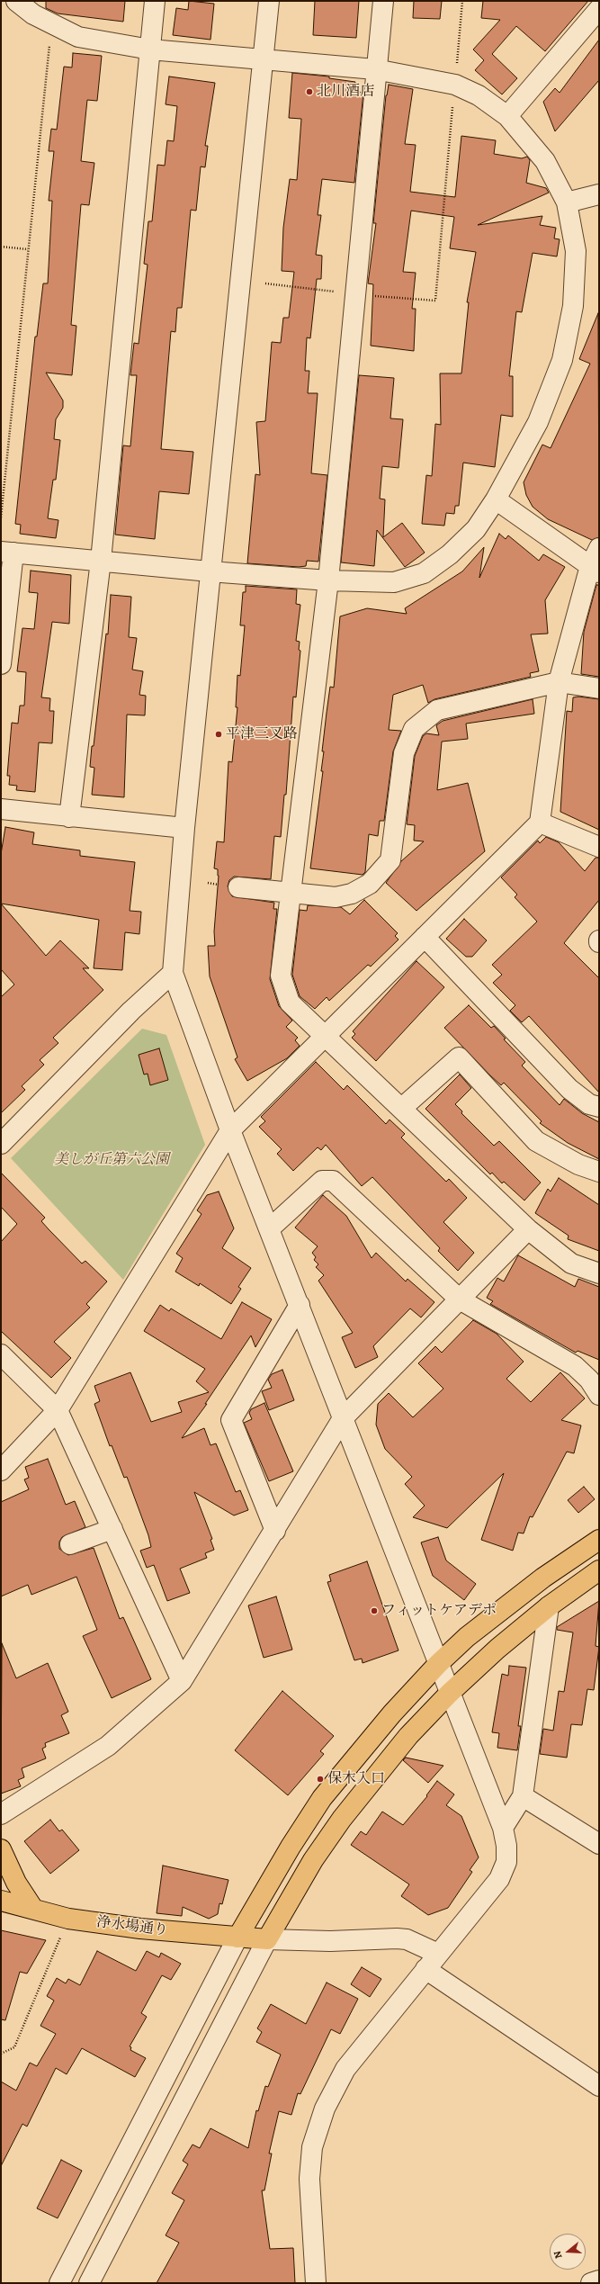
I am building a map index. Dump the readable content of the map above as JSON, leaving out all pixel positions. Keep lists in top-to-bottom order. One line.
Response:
{"streets":{"main road":["浄水場通り"]},"parks":["美しが丘第六公園"],"places":["北川酒店","平津三叉路","フィットケアデポ","保木入口"],"north":"left"}
